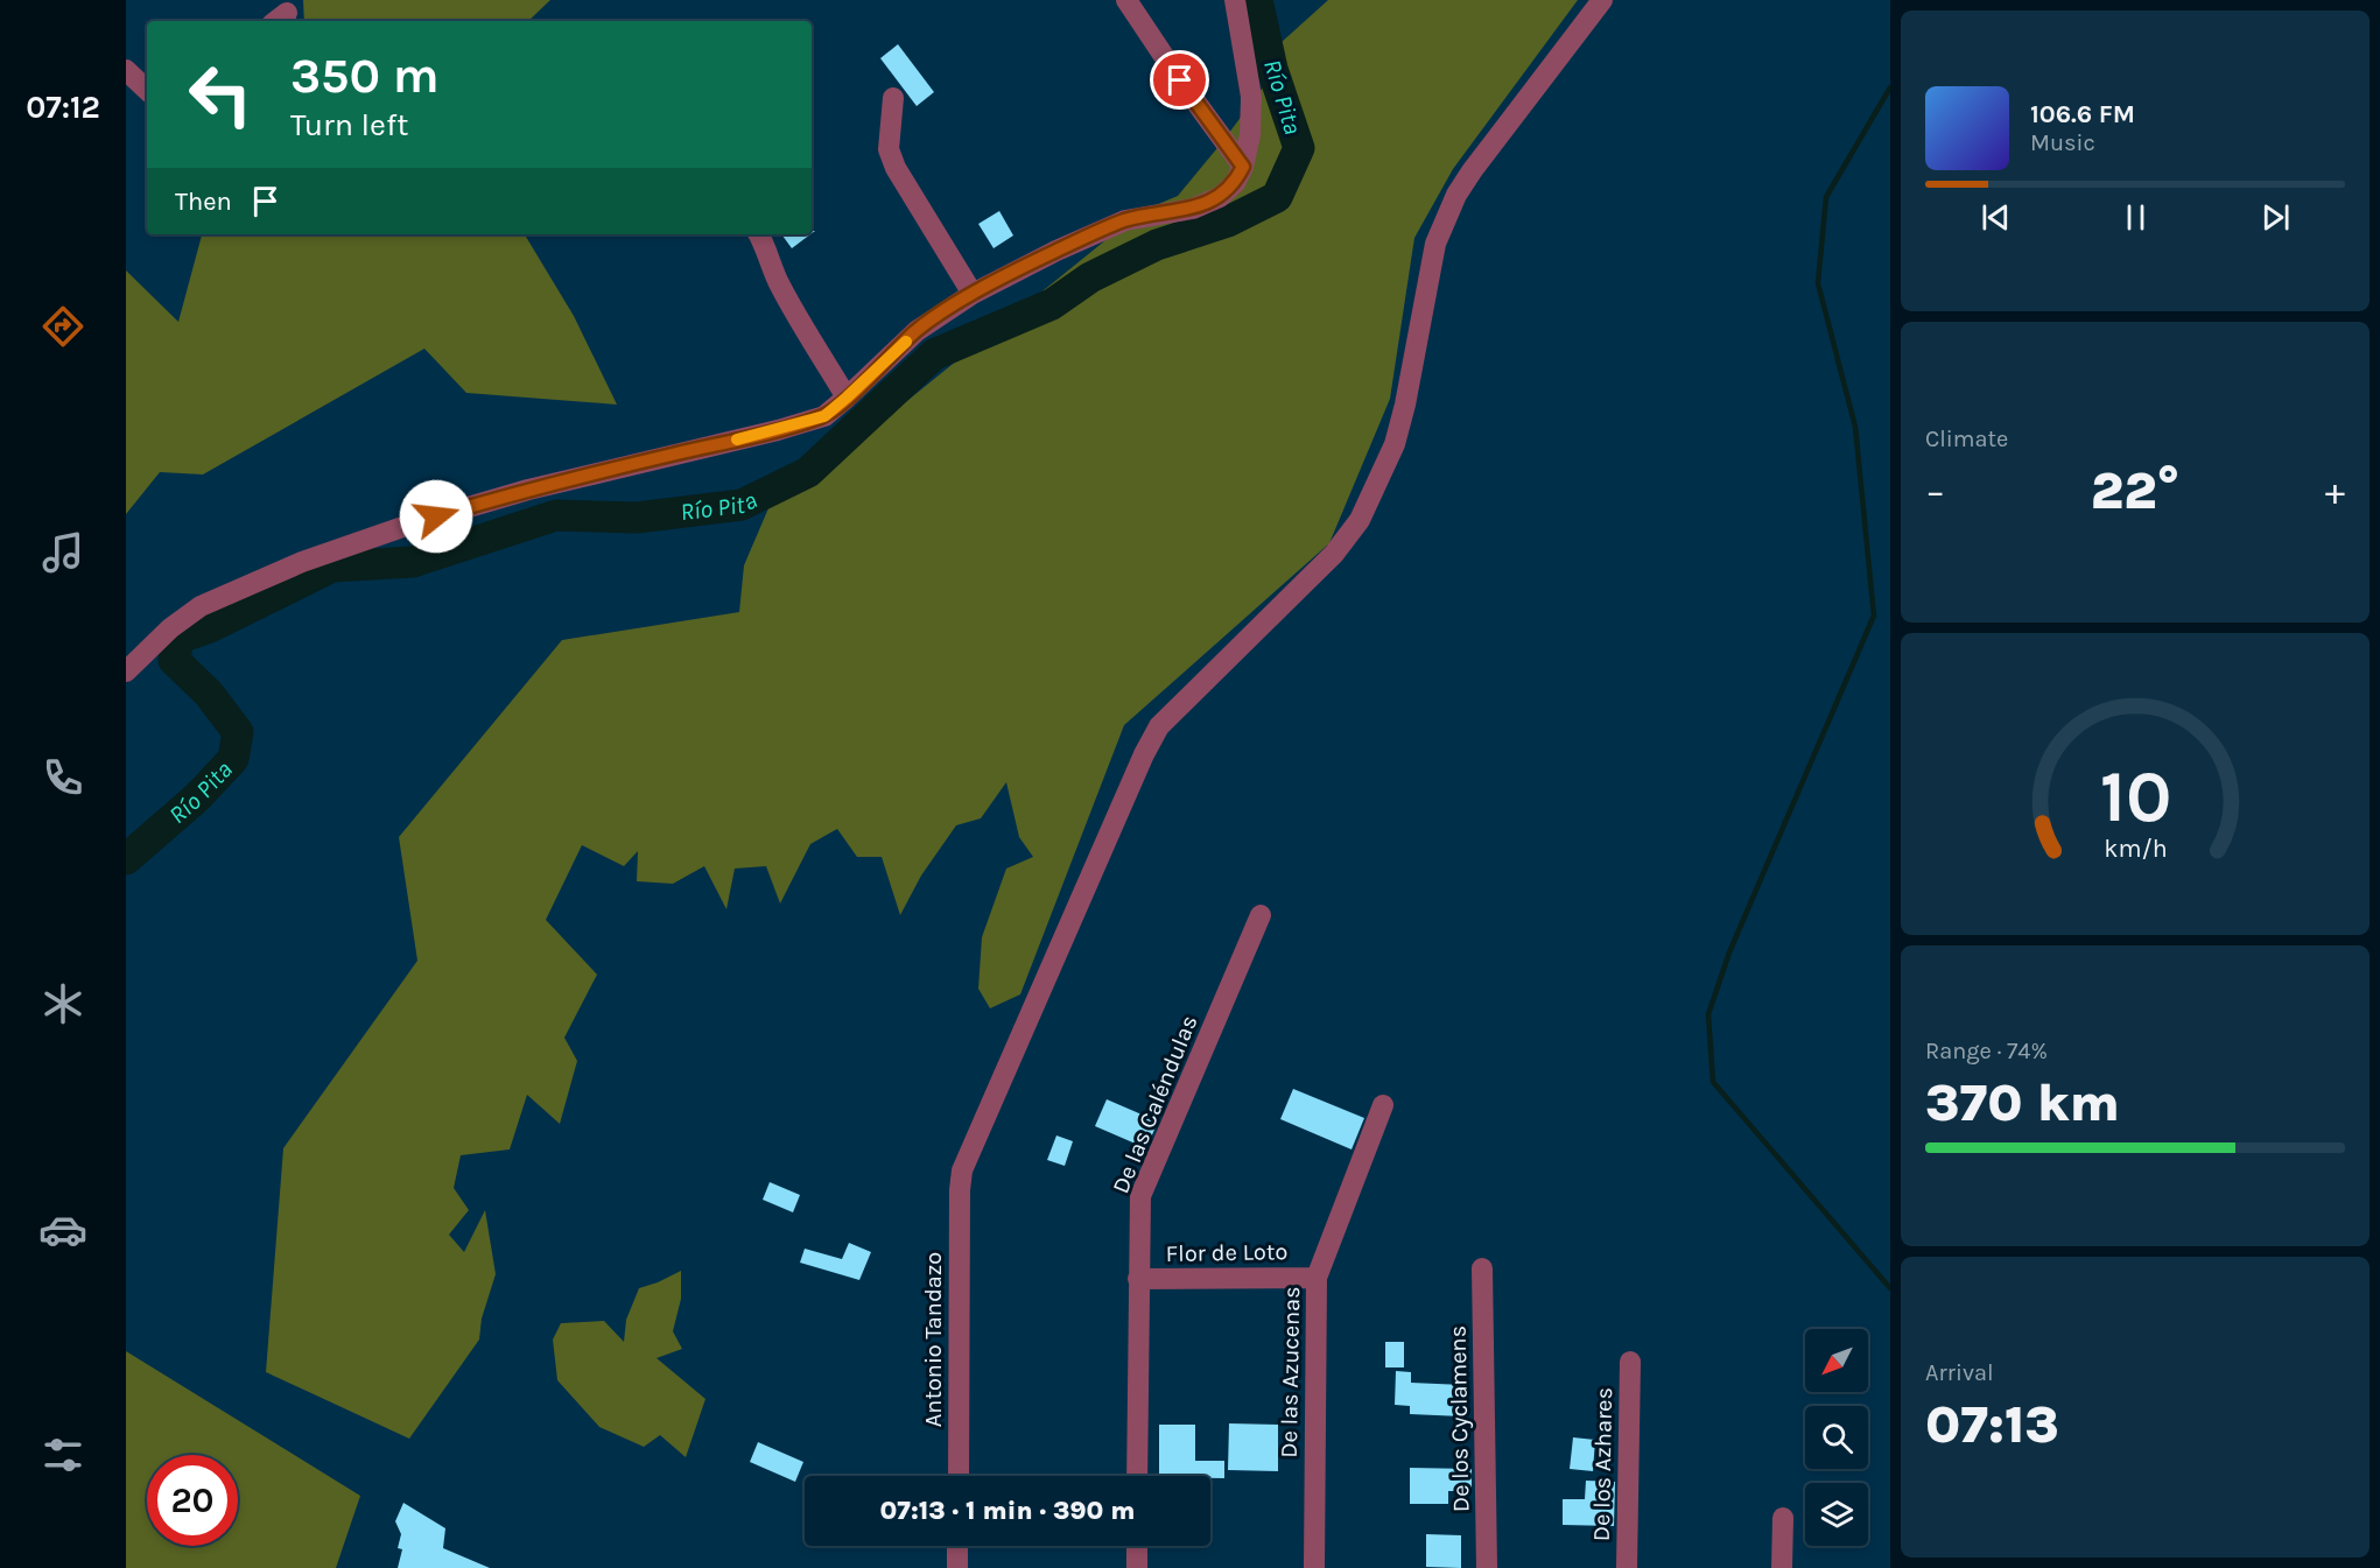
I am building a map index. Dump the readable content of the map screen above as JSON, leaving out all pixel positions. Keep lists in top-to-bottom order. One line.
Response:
{"streets":{"street":["De las Caléndulas","Flor de Loto","Antonio Tandazo","De las Azucenas","De los Cyclamens","De los Azhares"]},"crossings":[["De las Caléndulas","Flor de Loto"],["Flor de Loto","De las Azucenas"]],"water":["Río Pita"],"north":"bottom left","page":{"tabs":"07:12","turn":["350 m","Turn left"],"song":["106.6 FM","Music"],"then":"Then","tile":["Climate",["Range · 74%","370 km"],["Arrival","07:13"]],"heat":["−","22°","+"],"limit":"20","trip":"07:13 · 1 min · 390 m","gauge":["10","km/h"]}}
